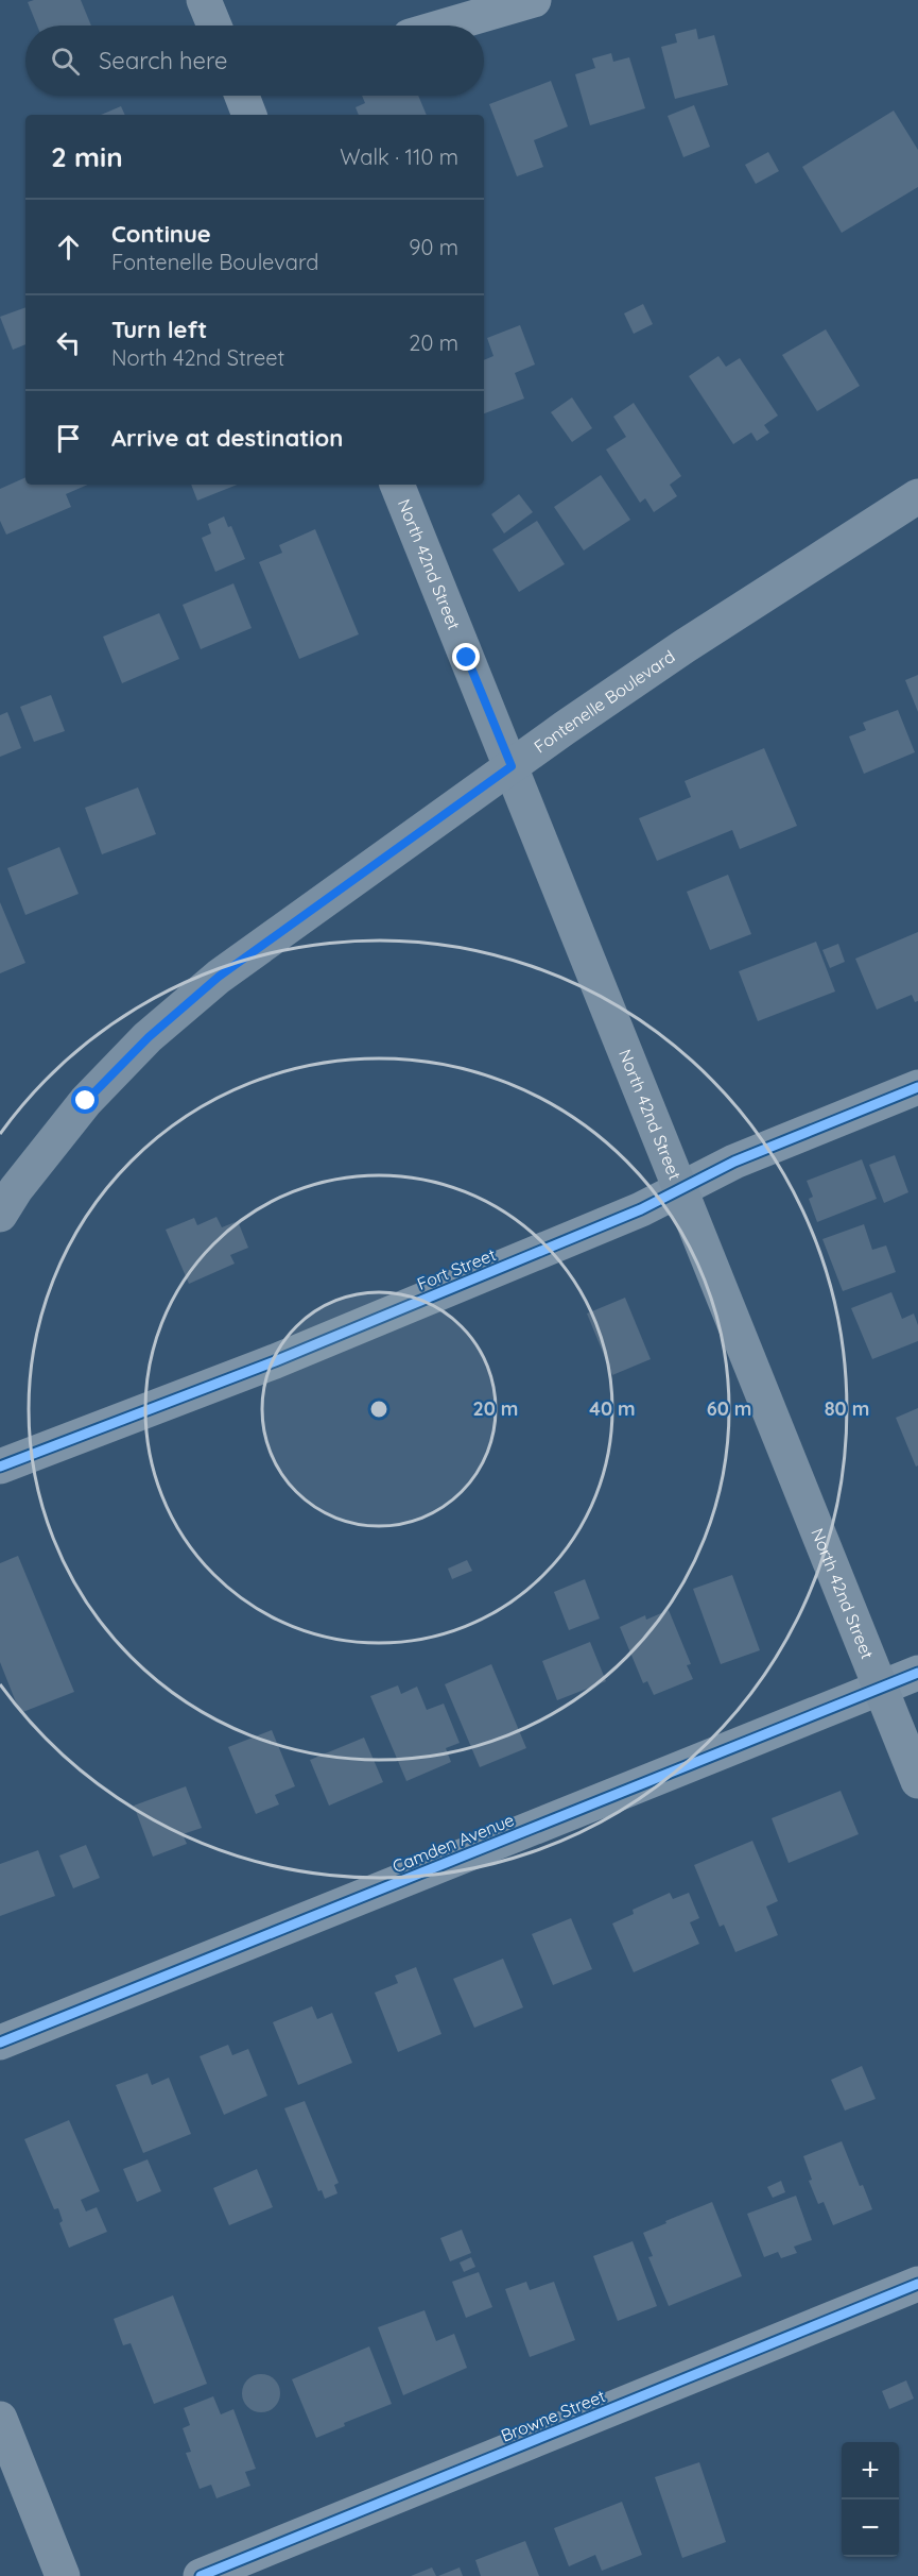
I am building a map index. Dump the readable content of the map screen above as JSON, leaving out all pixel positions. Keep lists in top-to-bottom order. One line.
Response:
{"streets":{"main road":["North 42nd Street","Fontenelle Boulevard"],"street":["Fort Street","Camden Avenue","Browne Street"]},"crossings":[["North 42nd Street","Fontenelle Boulevard"],["North 42nd Street","Fort Street"],["North 42nd Street","Camden Avenue"]],"page":{"search":"Search here","heading":["2 min","Walk · 110 m"],"list":[["Continue","Fontenelle Boulevard","90 m"],["Turn left","North 42nd Street","20 m"],"Arrive at destination"],"map_buttons":["+","−"]},"rings":["20 m","40 m","60 m","80 m"]}
